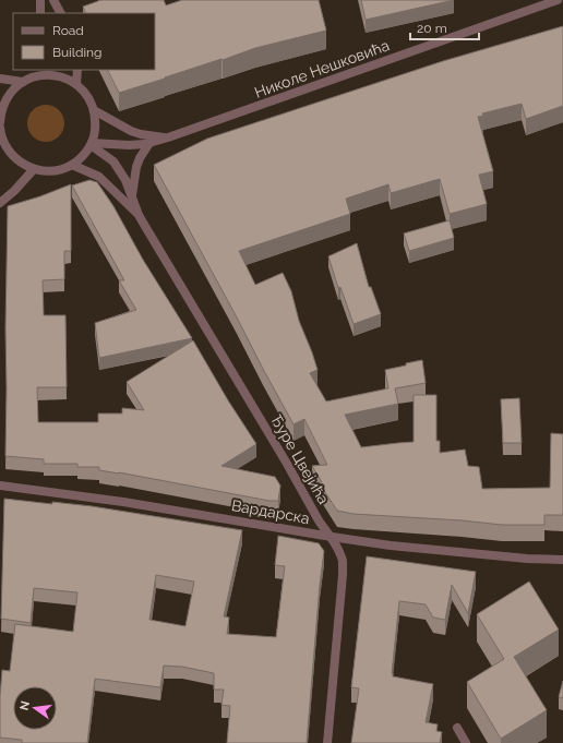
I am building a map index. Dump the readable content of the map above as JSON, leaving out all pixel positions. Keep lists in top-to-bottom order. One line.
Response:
{"streets":{"street":["Николе Нешковића","Ђуре Цвејића","Вардарска"]},"crossings":[["Николе Нешковића","Ђуре Цвејића"],["Ђуре Цвејића","Вардарска"]],"legend":["Road","Building"],"scale_bar":"20 m","north":"left"}
